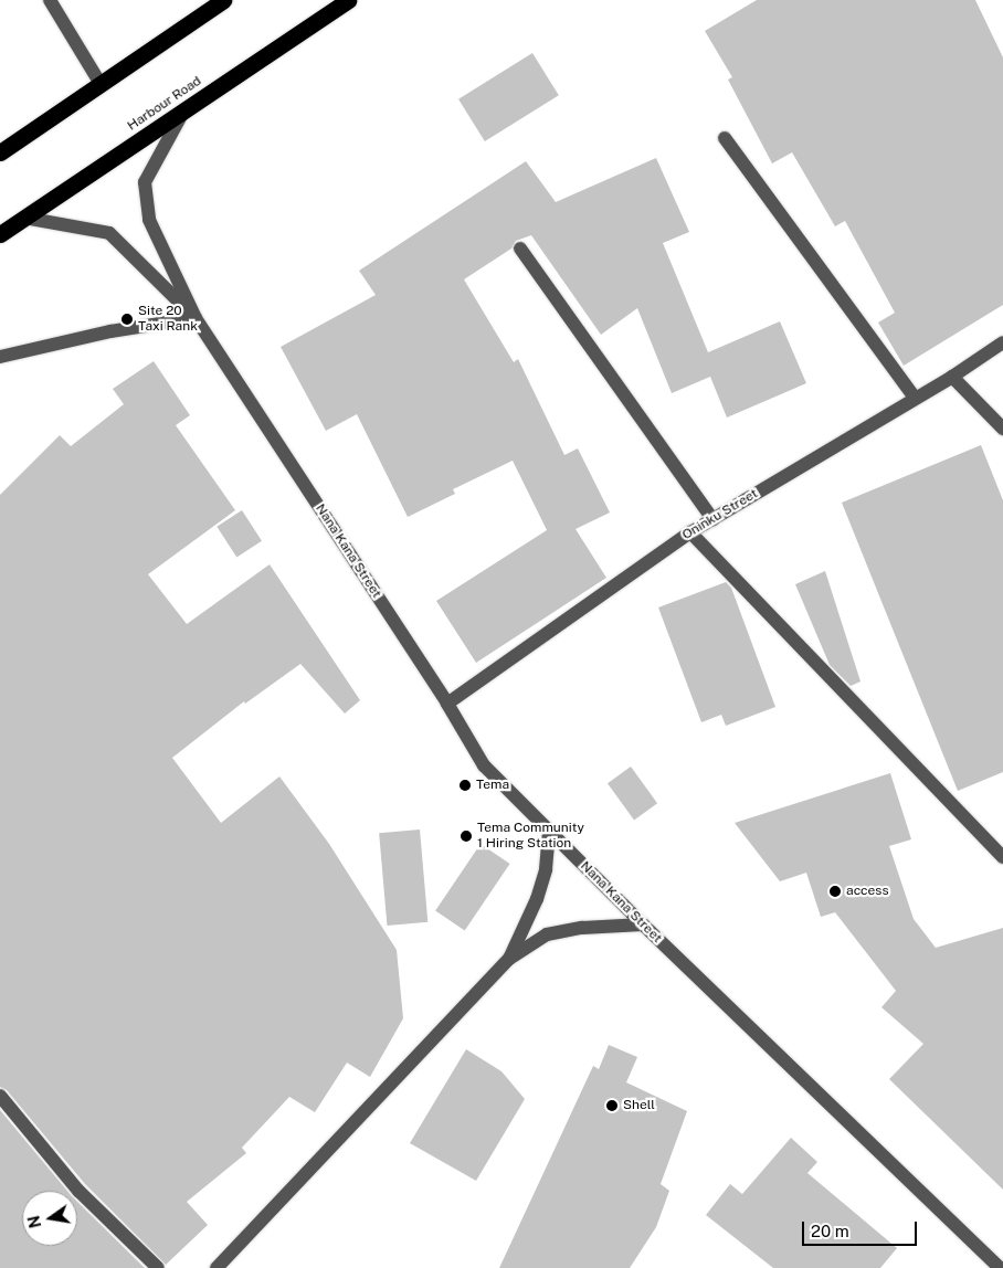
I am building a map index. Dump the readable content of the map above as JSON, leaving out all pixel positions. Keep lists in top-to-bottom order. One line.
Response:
{"streets":{"highway":["Harbour Road"],"street":["Oninku Street","Nana Kana Street"]},"crossings":[["Oninku Street","Nana Kana Street"]],"places":["Site 20 Taxi Rank","Tema","Tema Community 1 Hiring Station","access","Shell"],"scale_bar":"20 m","north":"left"}
